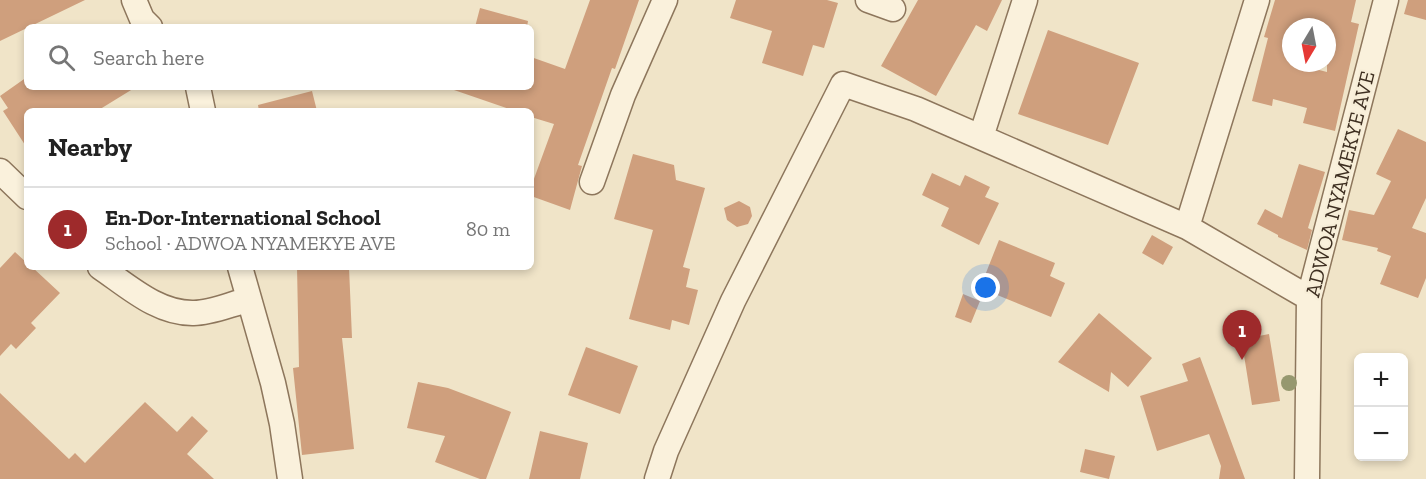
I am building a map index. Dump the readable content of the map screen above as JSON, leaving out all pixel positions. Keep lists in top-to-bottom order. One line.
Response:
{"streets":{"street":["ADWOA NYAMEKYE AVE"]},"north":"bottom","page":{"search":"Search here","heading":"Nearby","list":[{"mark":"1","name":"En-Dor-International School","note":"School · ADWOA NYAMEKYE AVE","value":"80 m"}],"pins":"1","map_buttons":["+","−"]}}
